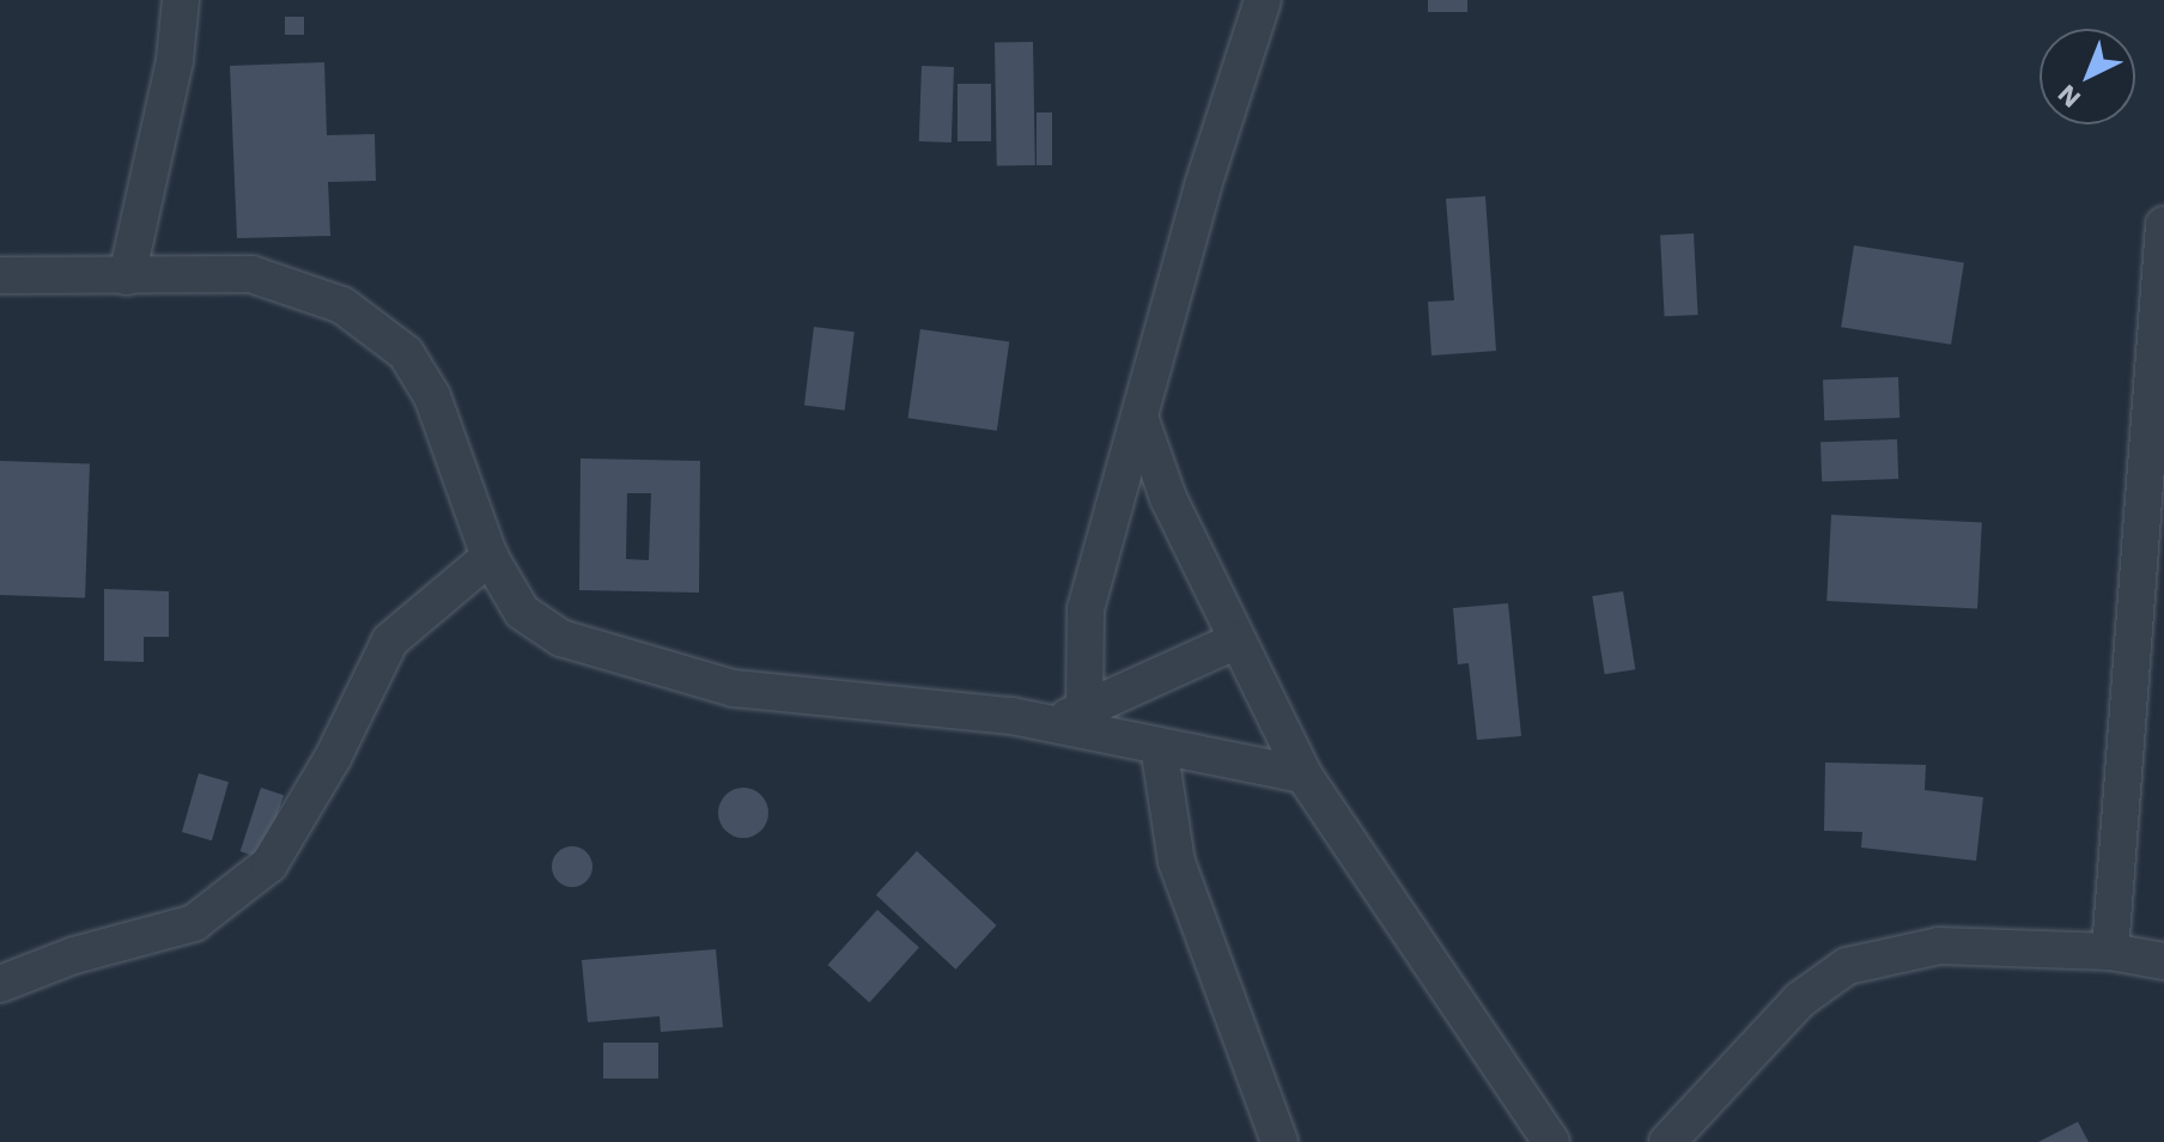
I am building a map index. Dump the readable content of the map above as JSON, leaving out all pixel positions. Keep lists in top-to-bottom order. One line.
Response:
{"north":"bottom left"}
